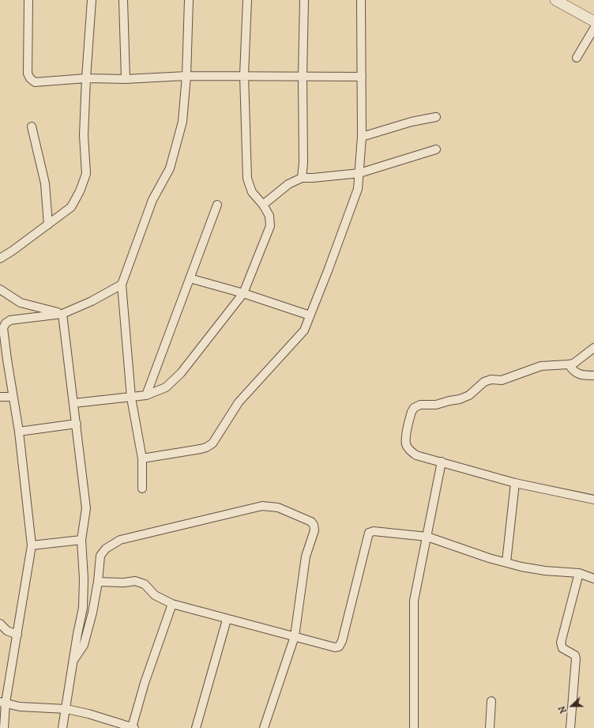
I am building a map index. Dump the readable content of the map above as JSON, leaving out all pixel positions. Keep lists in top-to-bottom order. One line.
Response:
{"north":"left"}
